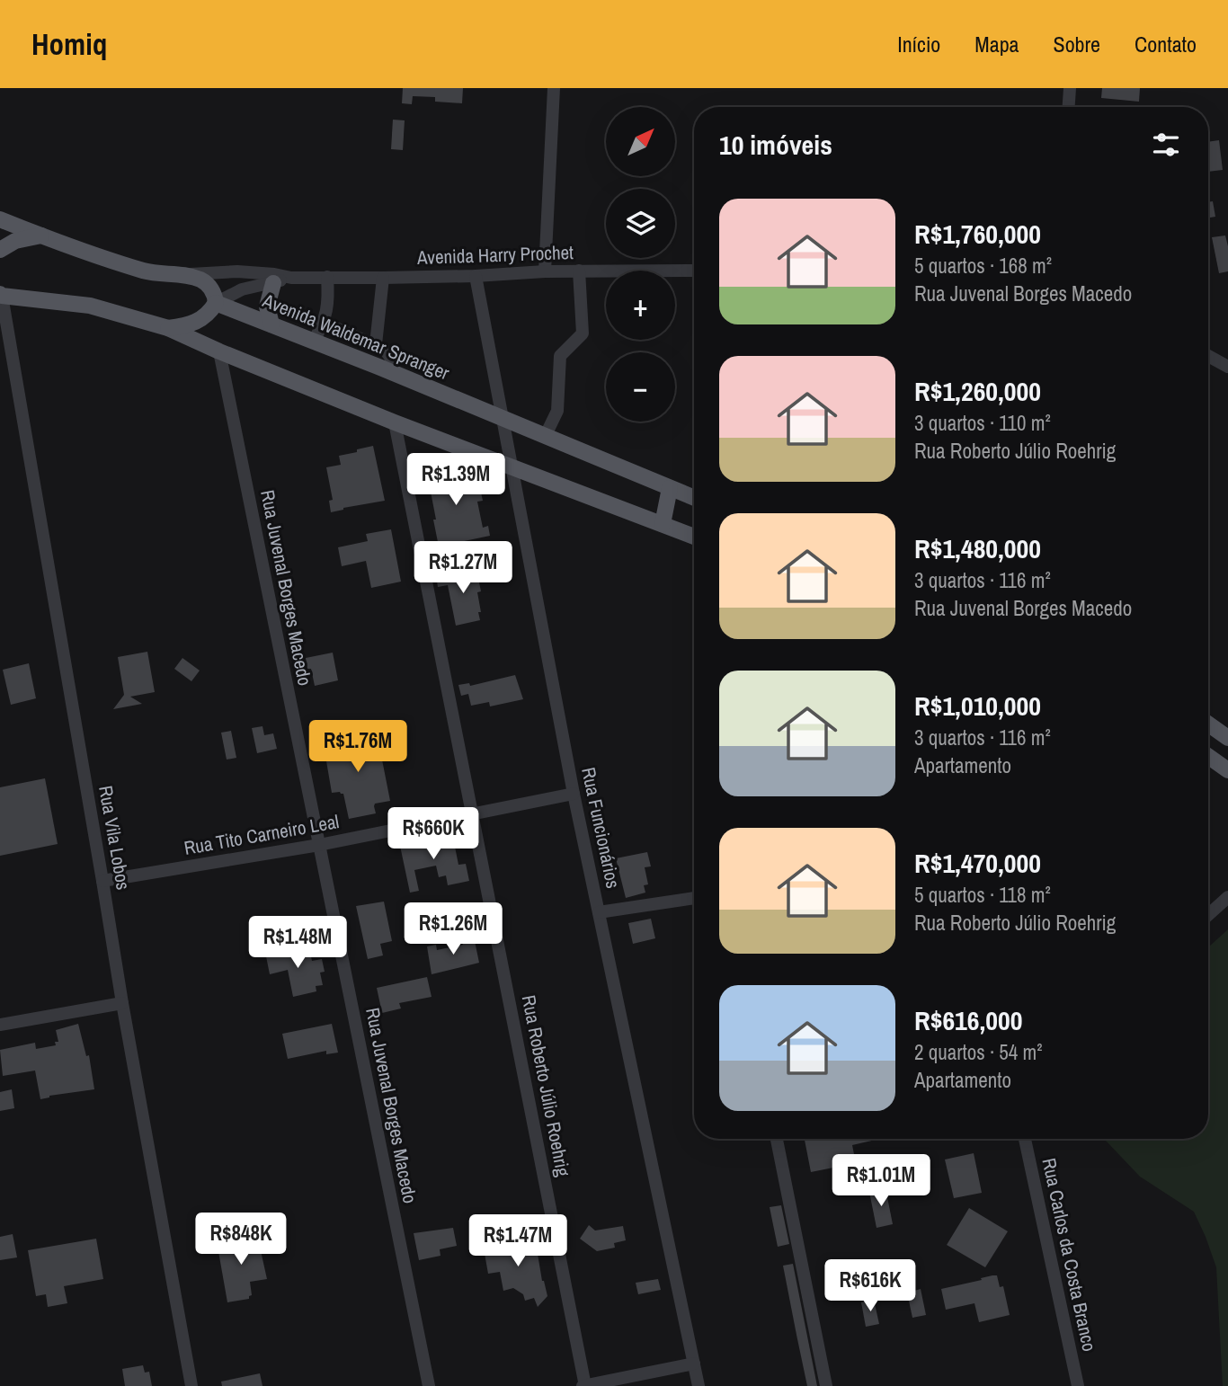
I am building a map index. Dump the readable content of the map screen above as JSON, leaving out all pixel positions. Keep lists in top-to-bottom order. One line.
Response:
{"streets":{"main road":["Avenida Waldemar Spranger"],"street":["Avenida Harry Prochet","Rua Juvenal Borges Macedo","Rua Funcionários","Rua Tito Carneiro Leal","Rua Vila Lobos","Rua Roberto Júlio Roehrig","Rua Carlos da Costa Branco"]},"crossings":[["Avenida Harry Prochet","Avenida Waldemar Spranger"],["Avenida Harry Prochet","Rua Funcionários"],["Avenida Waldemar Spranger","Rua Funcionários"],["Rua Juvenal Borges Macedo","Rua Tito Carneiro Leal"],["Rua Funcionários","Rua Tito Carneiro Leal"],["Rua Tito Carneiro Leal","Rua Vila Lobos"],["Rua Tito Carneiro Leal","Rua Roberto Júlio Roehrig"]],"north":"top right","page":{"header":"Homiq","nav":["Início","Mapa","Sobre","Contato"],"map_buttons":["+","−"],"heading":"10 imóveis","list":[{"name":"R$1,760,000","note":"5 quartos · 168 m² · Rua Juvenal Borges Macedo"},{"name":"R$1,260,000","note":"3 quartos · 110 m² · Rua Roberto Júlio Roehrig"},{"name":"R$1,480,000","note":"3 quartos · 116 m² · Rua Juvenal Borges Macedo"},{"name":"R$1,010,000","note":"3 quartos · 116 m² · Apartamento"},{"name":"R$1,470,000","note":"5 quartos · 118 m² · Rua Roberto Júlio Roehrig"},{"name":"R$616,000","note":"2 quartos · 54 m² · Apartamento"}],"price":["R$1.39M","R$1.27M","R$1.76M","R$660K","R$1.26M","R$1.48M","R$1.01M","R$848K","R$1.47M","R$616K"]}}
